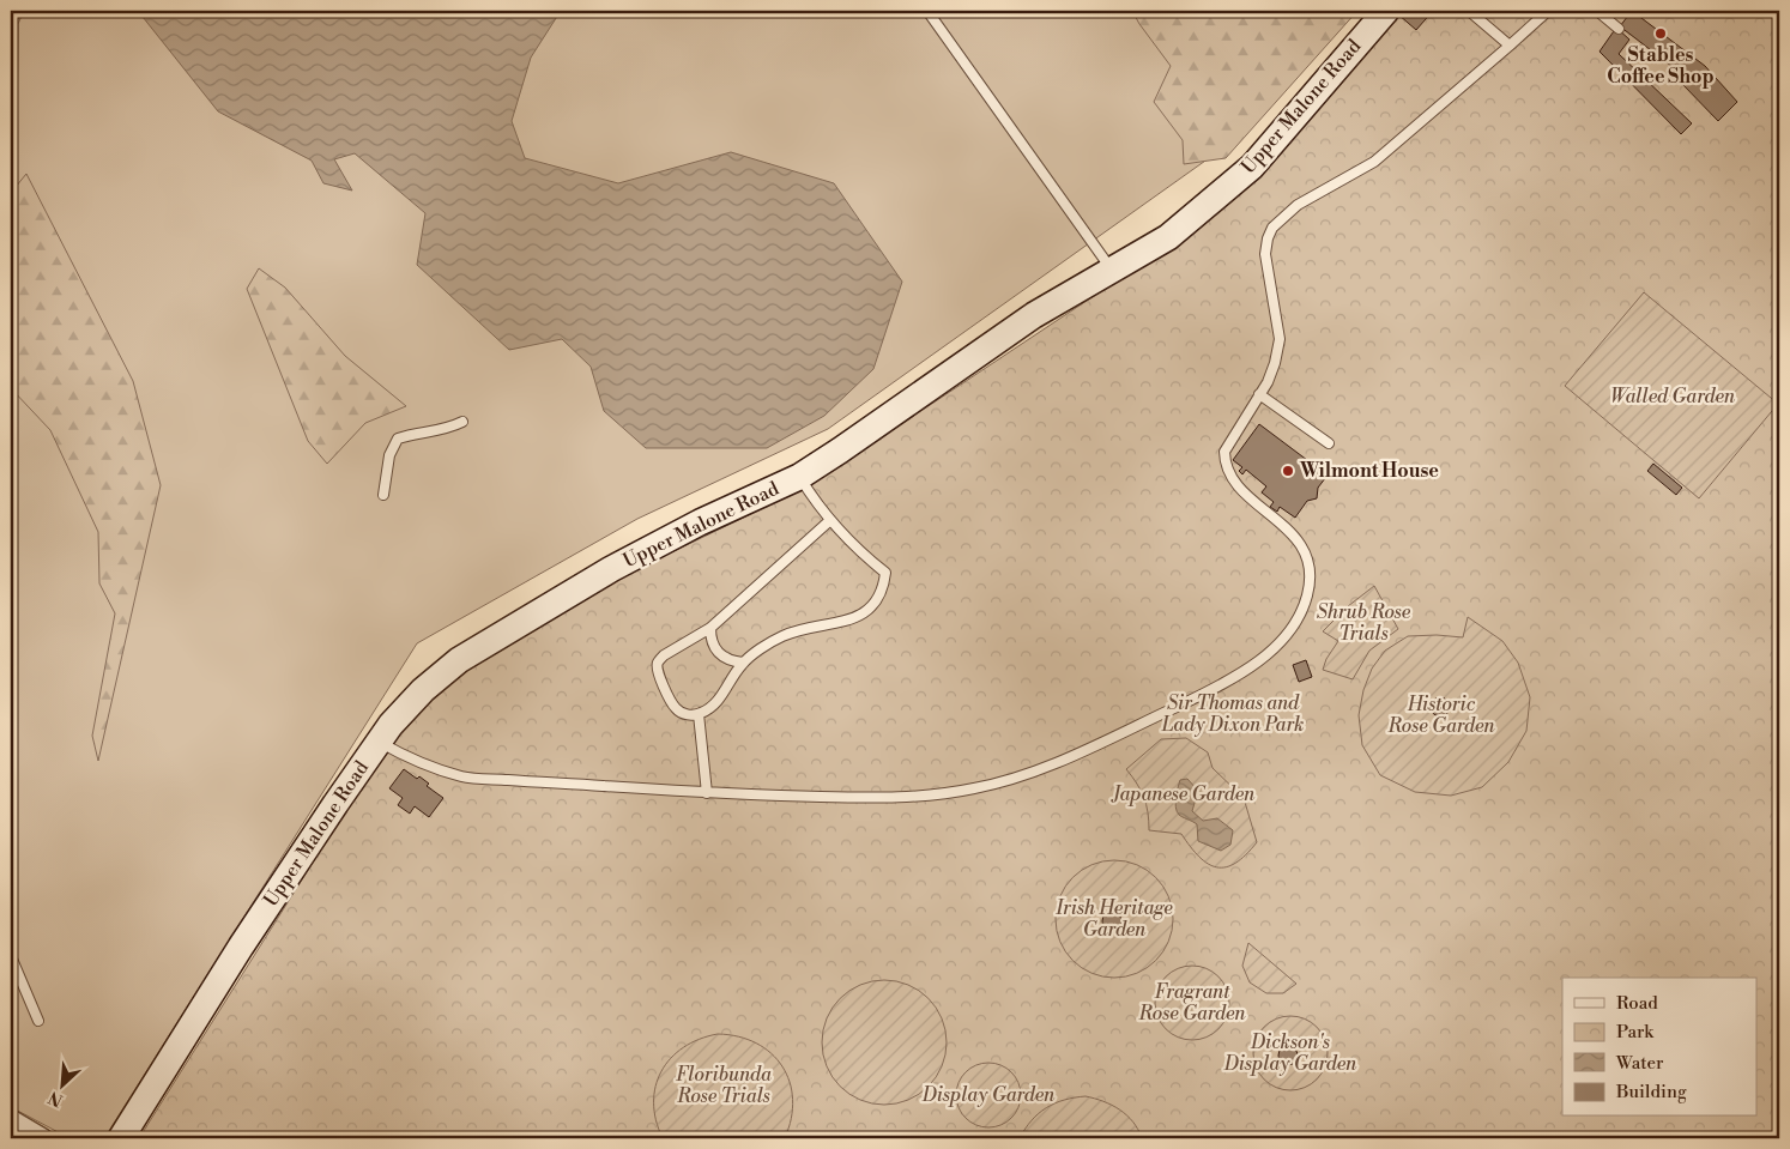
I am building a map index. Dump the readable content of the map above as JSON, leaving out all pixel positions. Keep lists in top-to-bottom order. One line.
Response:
{"streets":{"main road":["Upper Malone Road"]},"parks":["Walled Garden","Shrub Rose Trials","Sir Thomas and Lady Dixon Park","Historic Rose Garden","Japanese Garden","Irish Heritage Garden","Fragrant Rose Garden","Dickson's Display Garden","Floribunda Rose Trials","Display Garden"],"places":["Stables Coffee Shop","Wilmont House"],"legend":["Road","Park","Water","Building"],"north":"bottom left"}
